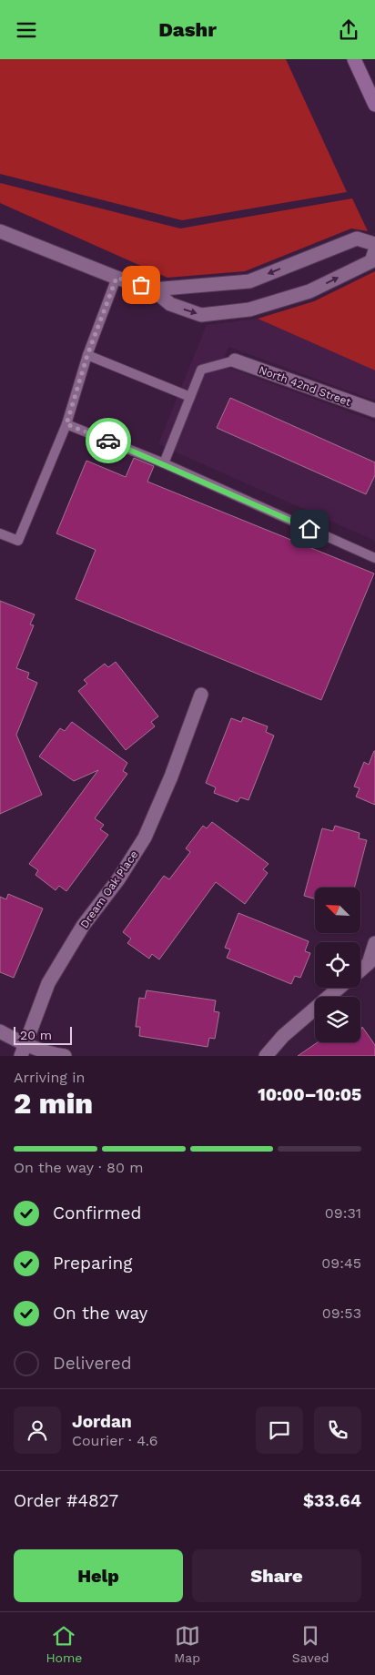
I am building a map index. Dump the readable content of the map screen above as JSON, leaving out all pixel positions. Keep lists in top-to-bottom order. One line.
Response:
{"streets":{"street":["North 42nd Street","Dream Oak Place"]},"scale_bar":"20 m","north":"top left","page":{"header":"Dashr","scale":"20 m","heading":["2 min","Arriving in","10:00–10:05"],"panel":["Jordan","Courier · 4.6","Order #4827","$33.64"],"bar":"On the way · 80 m","list":[["Confirmed","09:31"],["Preparing","09:45"],["On the way","09:53"],"Delivered"],"buttons":["Help","Share"],"tabs":["Home","Map","Saved"]}}
